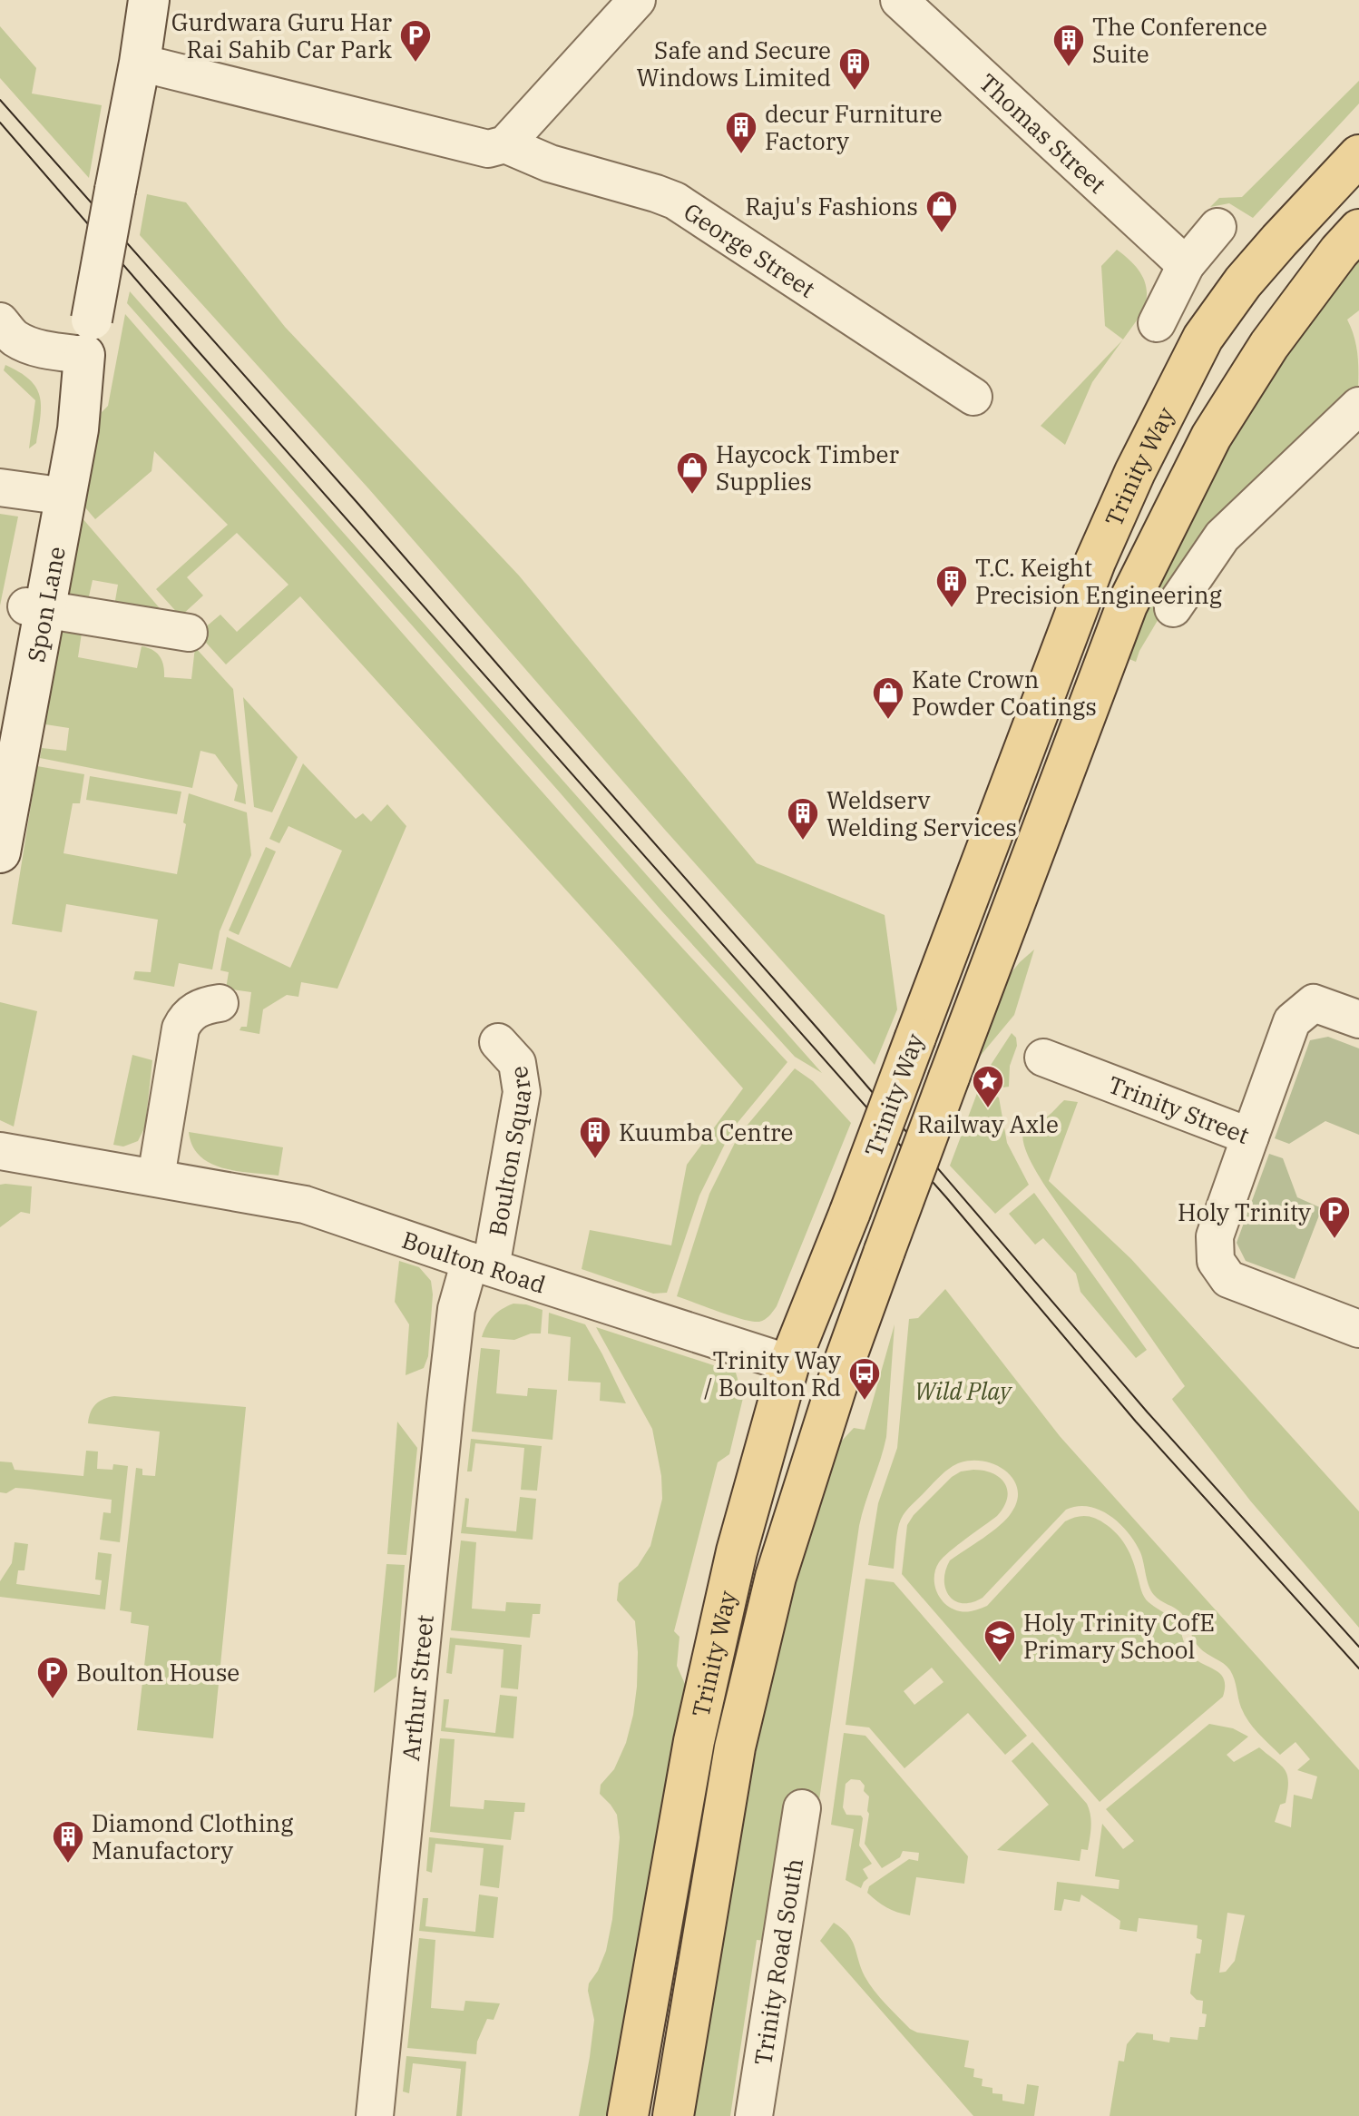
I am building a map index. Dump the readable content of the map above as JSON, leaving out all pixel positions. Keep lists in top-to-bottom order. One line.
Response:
{"streets":{"main road":["Trinity Way"],"street":["Thomas Street","George Street","Spon Lane","Trinity Street","Boulton Square","Boulton Road","Arthur Street","Trinity Road South"]},"crossings":[["George Street","Spon Lane"],["Trinity Way","Boulton Road"],["Boulton Square","Boulton Road"],["Boulton Square","Arthur Street"],["Boulton Road","Arthur Street"]],"parks":["Wild Play"],"places":{"parking":["Gurdwara Guru Har Rai Sahib Car Park","Holy Trinity","Boulton House"],"building":["The Conference Suite","Safe and Secure Windows Limited","decur Furniture Factory","T.C. Keight Precision Engineering","Weldserv Welding Services","Kuumba Centre","Diamond Clothing Manufactory"],"shop":["Raju's Fashions","Haycock Timber Supplies","Kate Crown Powder Coatings"],"place":["Railway Axle"],"bus stop":["Trinity Way / Boulton Rd"],"school or university":["Holy Trinity CofE Primary School"]}}
